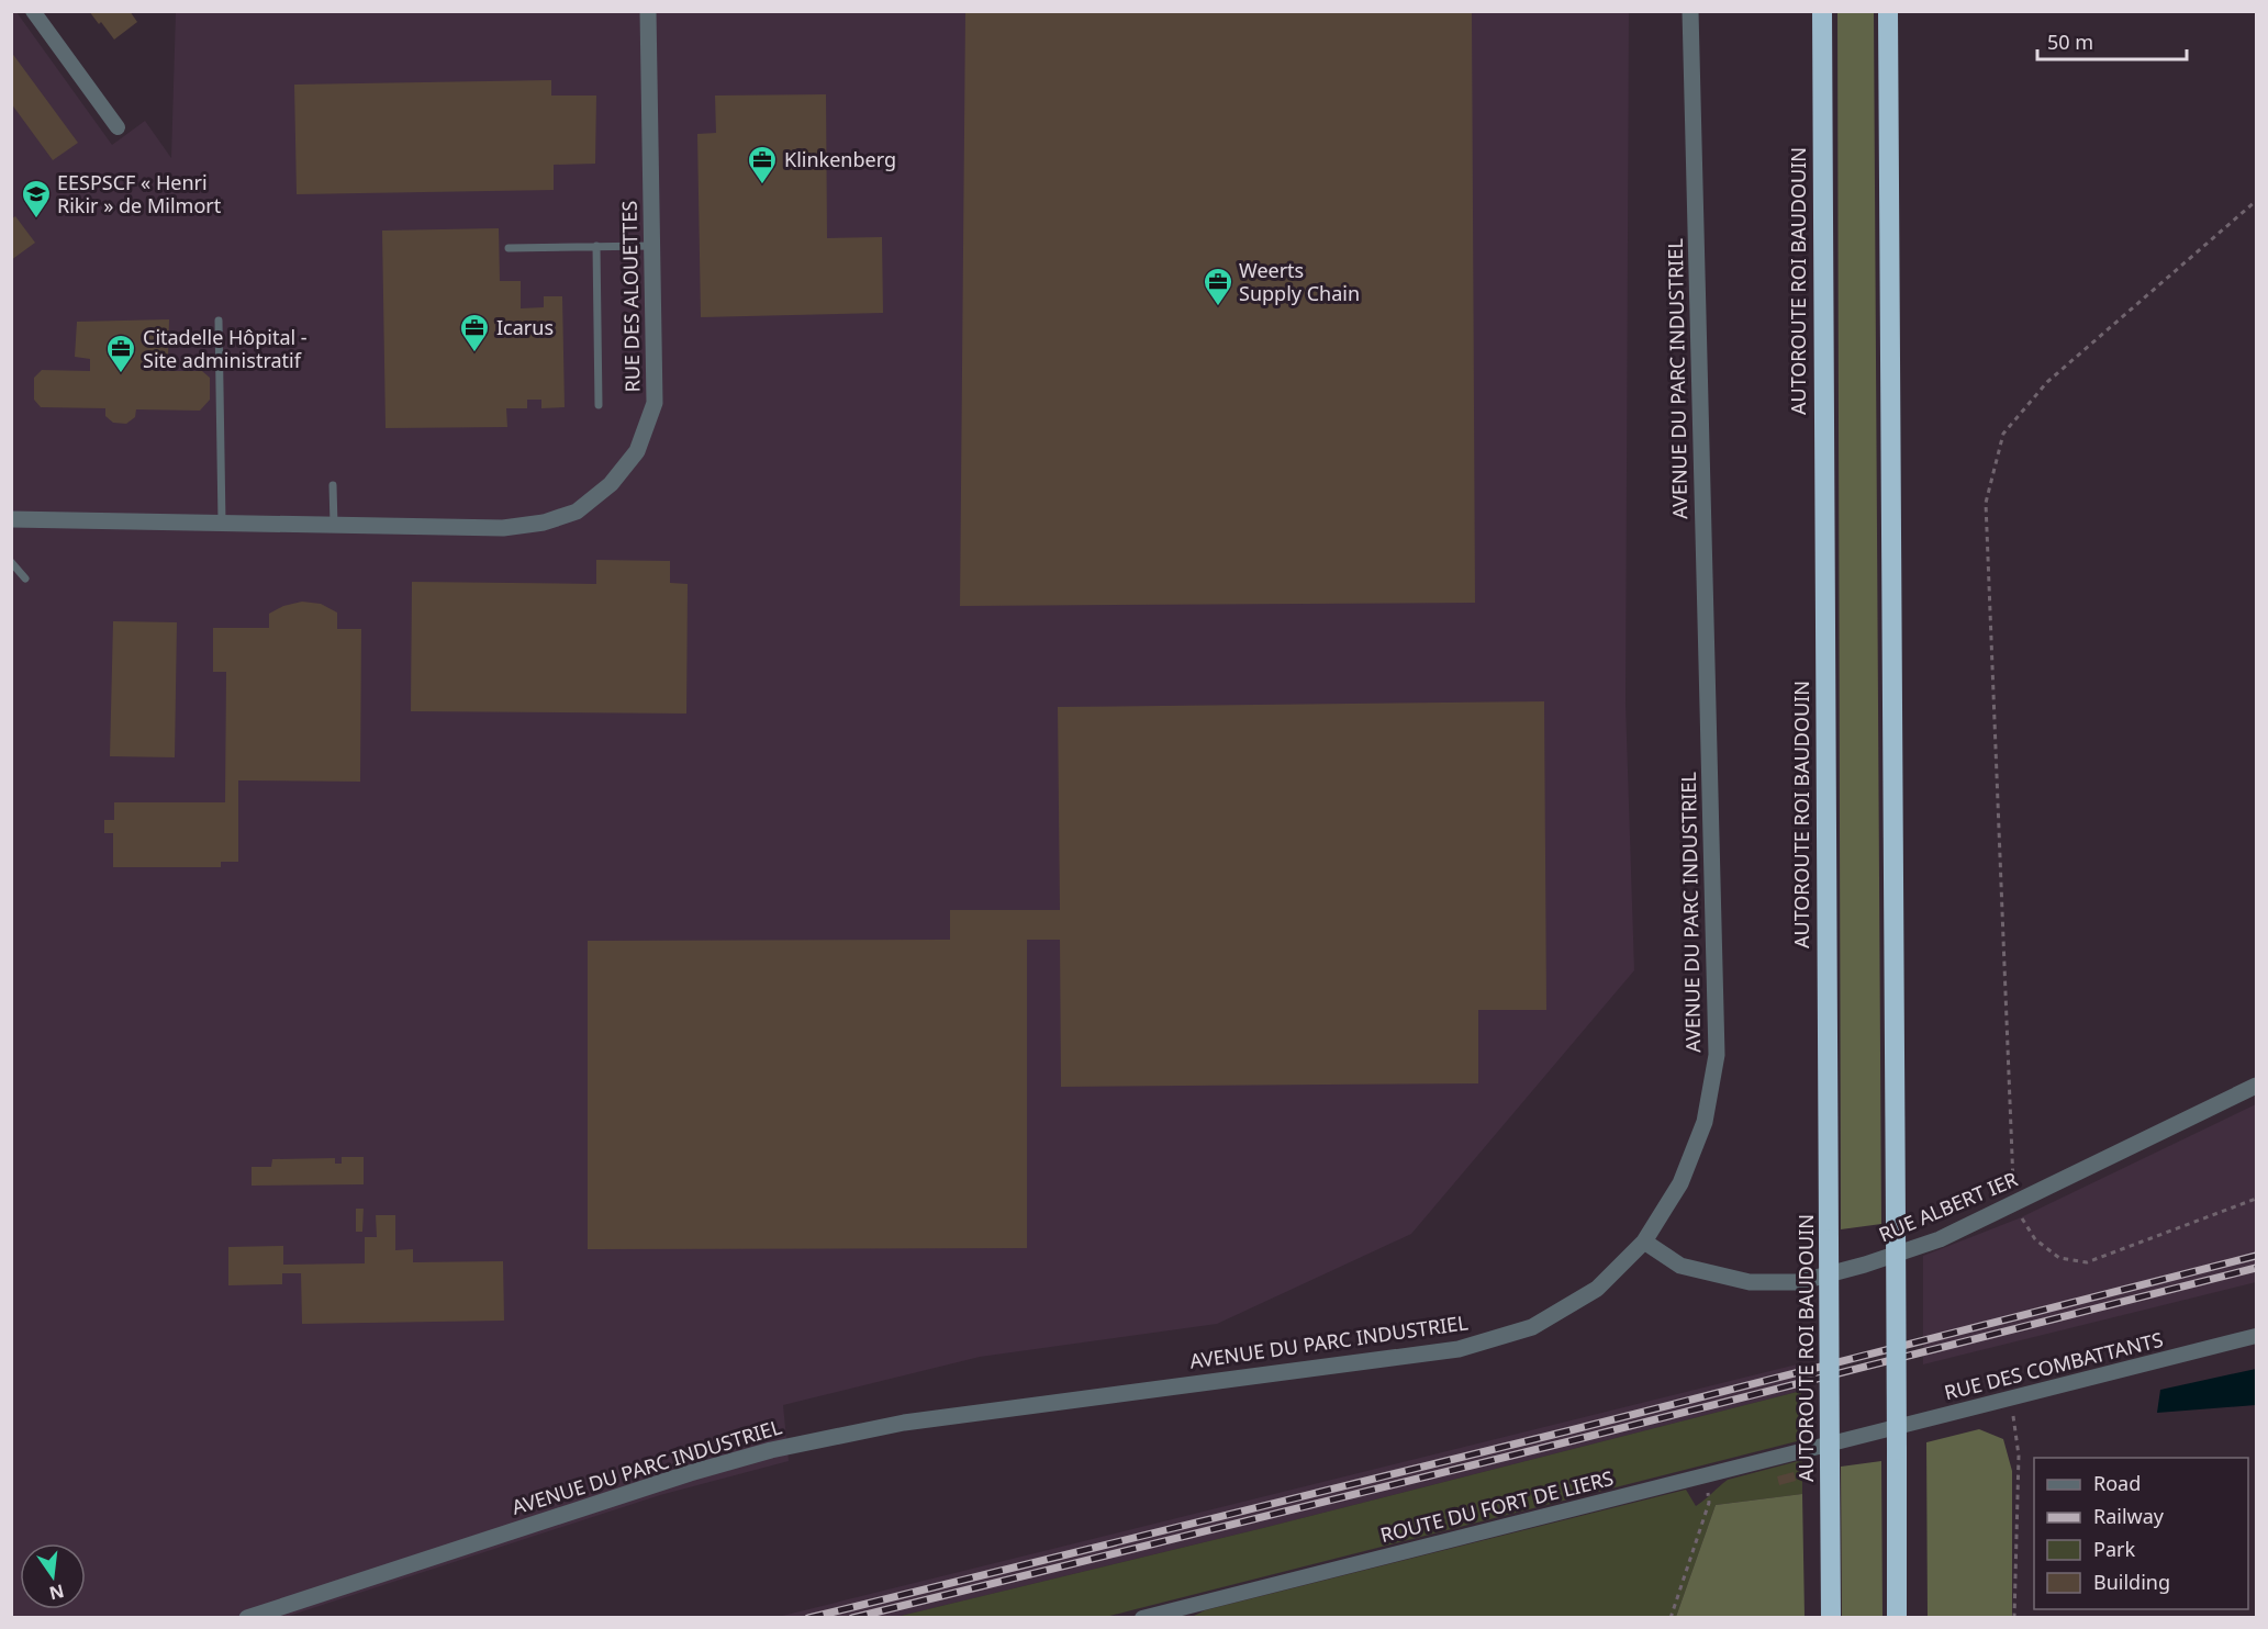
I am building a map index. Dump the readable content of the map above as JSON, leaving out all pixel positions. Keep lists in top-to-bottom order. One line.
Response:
{"streets":{"highway":["AUTOROUTE ROI BAUDOUIN"],"street":["RUE DES ALOUETTES","AVENUE DU PARC INDUSTRIEL","RUE ALBERT IER","RUE DES COMBATTANTS","ROUTE DU FORT DE LIERS"]},"crossings":[["AVENUE DU PARC INDUSTRIEL","RUE ALBERT IER"],["RUE DES COMBATTANTS","ROUTE DU FORT DE LIERS"]],"places":{"office":["Klinkenberg","Weerts Supply Chain","Icarus","Citadelle Hôpital - Site administratif"],"school or university":["EESPSCF « Henri Rikir » de Milmort"]},"legend":["Road","Railway","Park","Building"],"scale_bar":"50 m","north":"bottom"}
